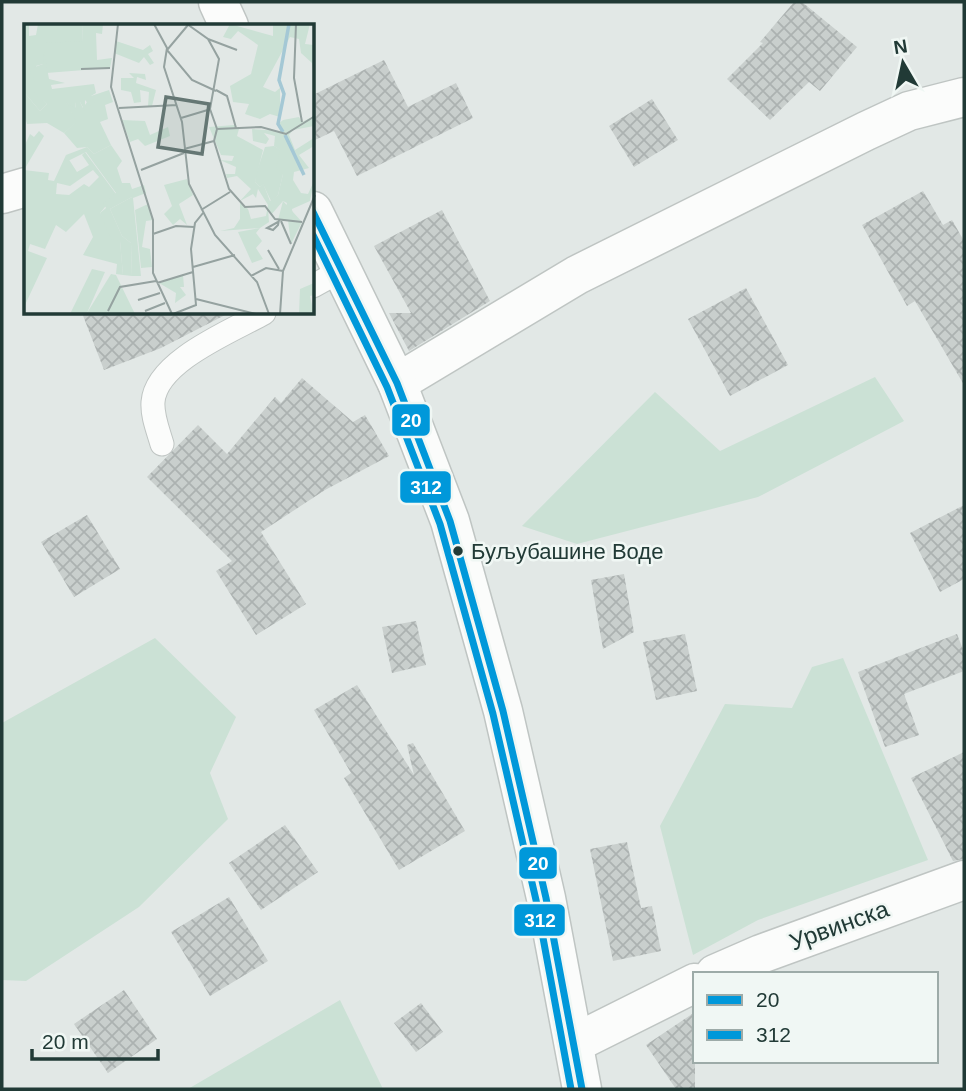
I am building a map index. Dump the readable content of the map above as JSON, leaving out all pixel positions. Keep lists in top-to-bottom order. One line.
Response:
{"streets":{"street":["Урвинска"]},"places":["Буљубашине Воде"],"lines":["transit line 20","transit line 312"],"legend":["20","312"],"scale_bar":"20 m","north":"top"}
